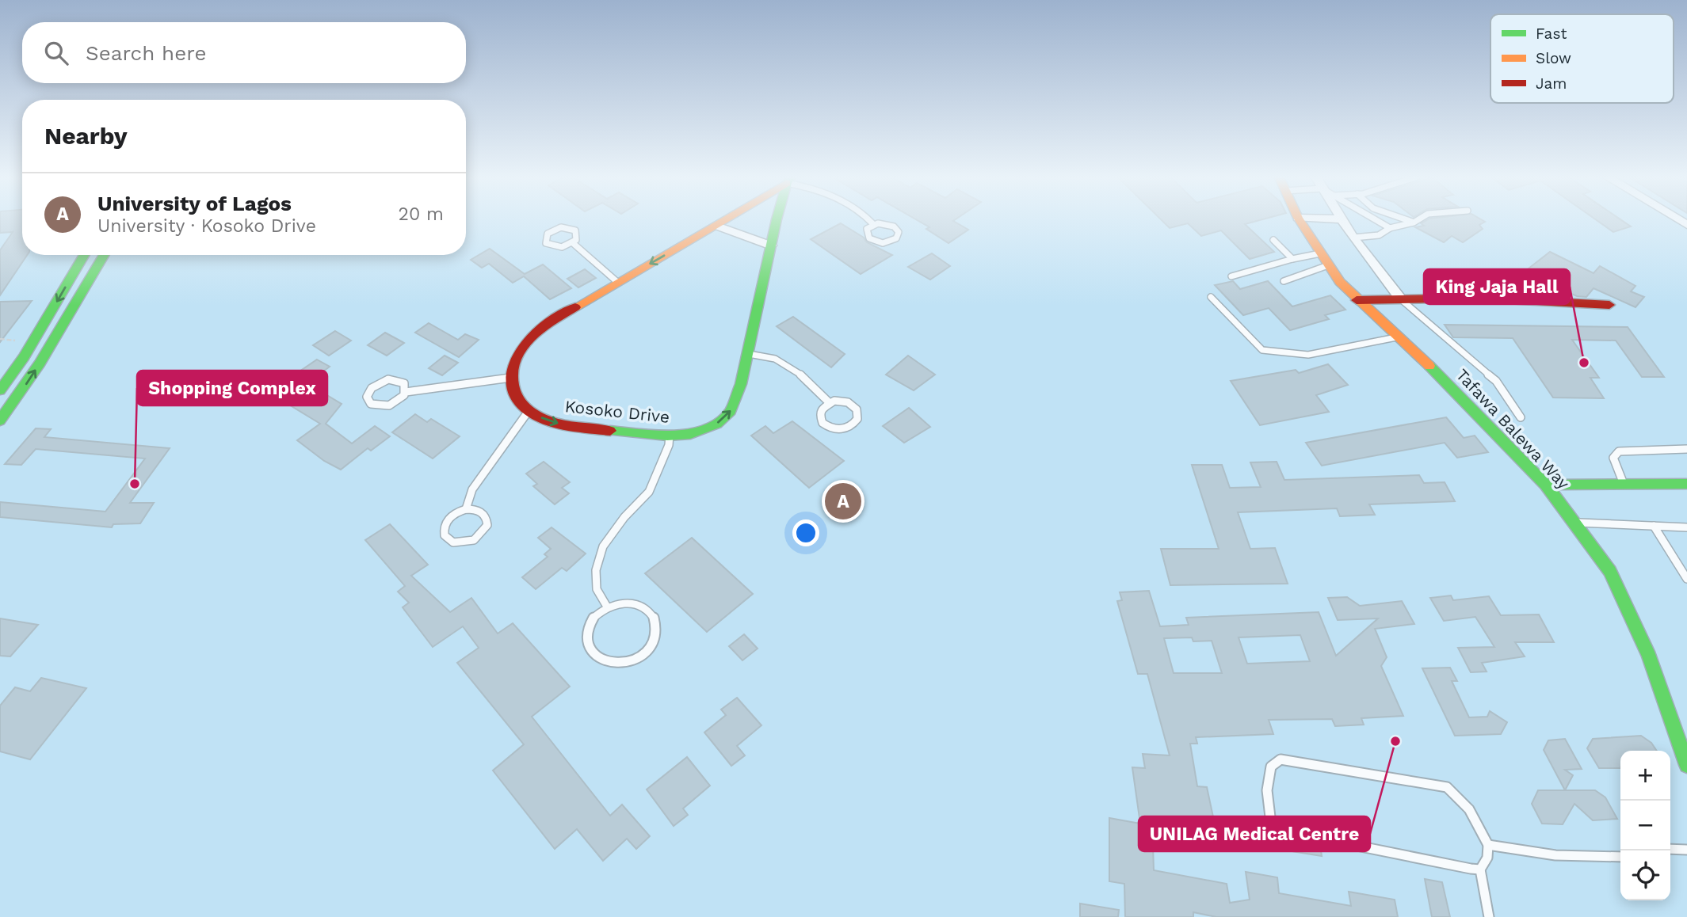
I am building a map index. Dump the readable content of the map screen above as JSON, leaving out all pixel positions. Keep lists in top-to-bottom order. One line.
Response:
{"streets":{"street":["Kosoko Drive","Tafawa Balewa Way"]},"one_way":["Kosoko Drive"],"places":["King Jaja Hall","Shopping Complex","UNILAG Medical Centre"],"legend":["Fast","Slow","Jam"],"page":{"search":"Search here","heading":"Nearby","list":[{"mark":"A","name":"University of Lagos","note":"University · Kosoko Drive","value":"20 m"}],"pins":"A","map_buttons":["+","−"]}}
